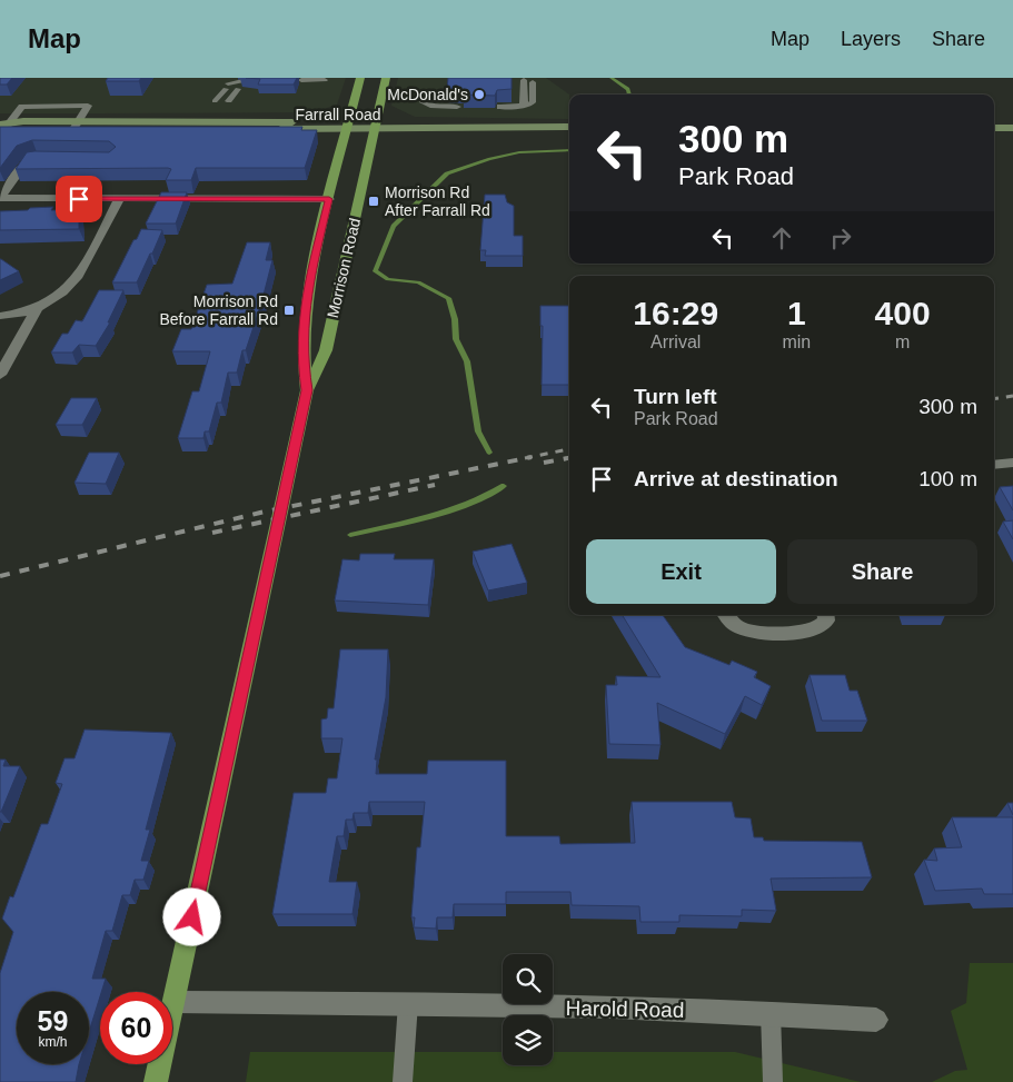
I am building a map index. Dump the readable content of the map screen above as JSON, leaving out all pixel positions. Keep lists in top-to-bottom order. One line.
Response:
{"streets":{"main road":["Farrall Road","Morrison Road"],"street":["Harold Road"]},"crossings":[["Farrall Road","Morrison Road"],["Morrison Road","Harold Road"]],"places":{"other":["McDonald's"],"transit":["Morrison Rd After Farrall Rd","Morrison Rd Before Farrall Rd"]},"page":{"header":"Map","nav":["Map","Layers","Share"],"turn":["300 m","Park Road"],"eta":["16:29","Arrival","1","min","400","m"],"list":[{"name":"Turn left","note":"Park Road","value":"300 m"},{"name":"Arrive at destination","value":"100 m"}],"buttons":["Exit","Share"],"speed":"59 km/h","limit":"60"}}
